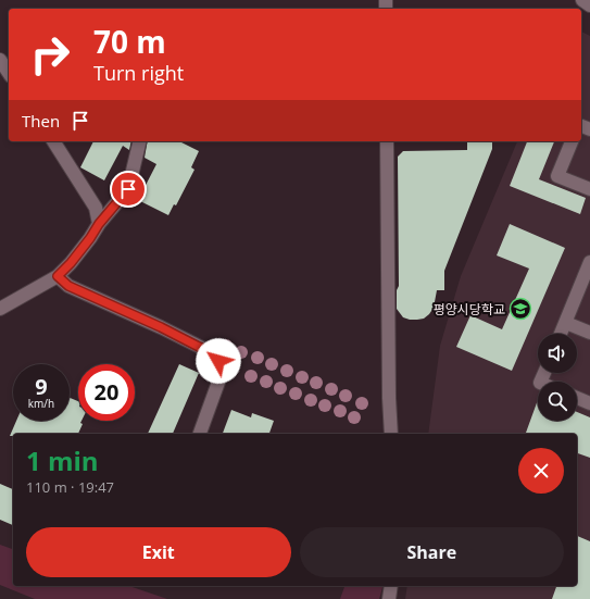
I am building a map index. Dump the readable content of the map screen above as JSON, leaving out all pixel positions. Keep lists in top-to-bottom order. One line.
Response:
{"places":{"school or university":["평양시당학교"]},"page":{"turn":["70 m","Turn right"],"then":"Then","speed":"9 km/h","limit":"20","heading":["1 min","110 m · 19:47"],"buttons":["Exit","Share"]}}
